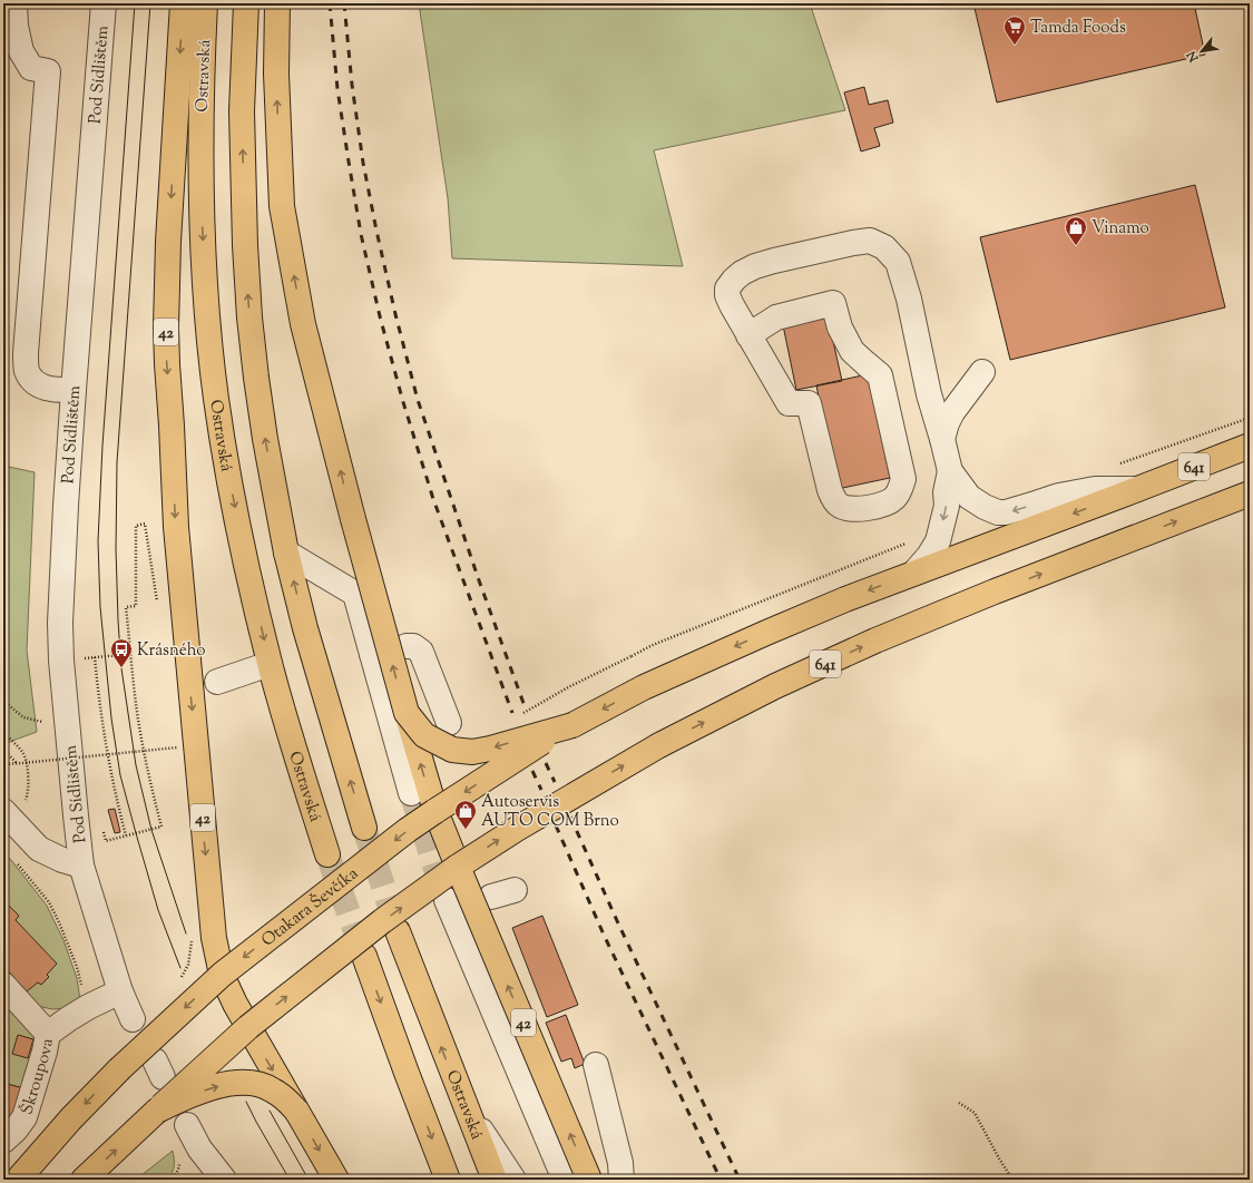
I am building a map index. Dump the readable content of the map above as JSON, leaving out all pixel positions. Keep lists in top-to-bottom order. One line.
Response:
{"streets":{"main road":["Ostravská","42","641","Otakara Ševčíka"],"street":["Pod Sídlištěm","Škroupova"]},"crossings":[["42","641"],["42","Otakara Ševčíka"],["641","Otakara Ševčíka"]],"places":{"supermarket":["Tamda Foods"],"shop":["Vinamo","Autoservis AUTO COM Brno"],"bus stop":["Krásného"]},"north":"bottom left"}
